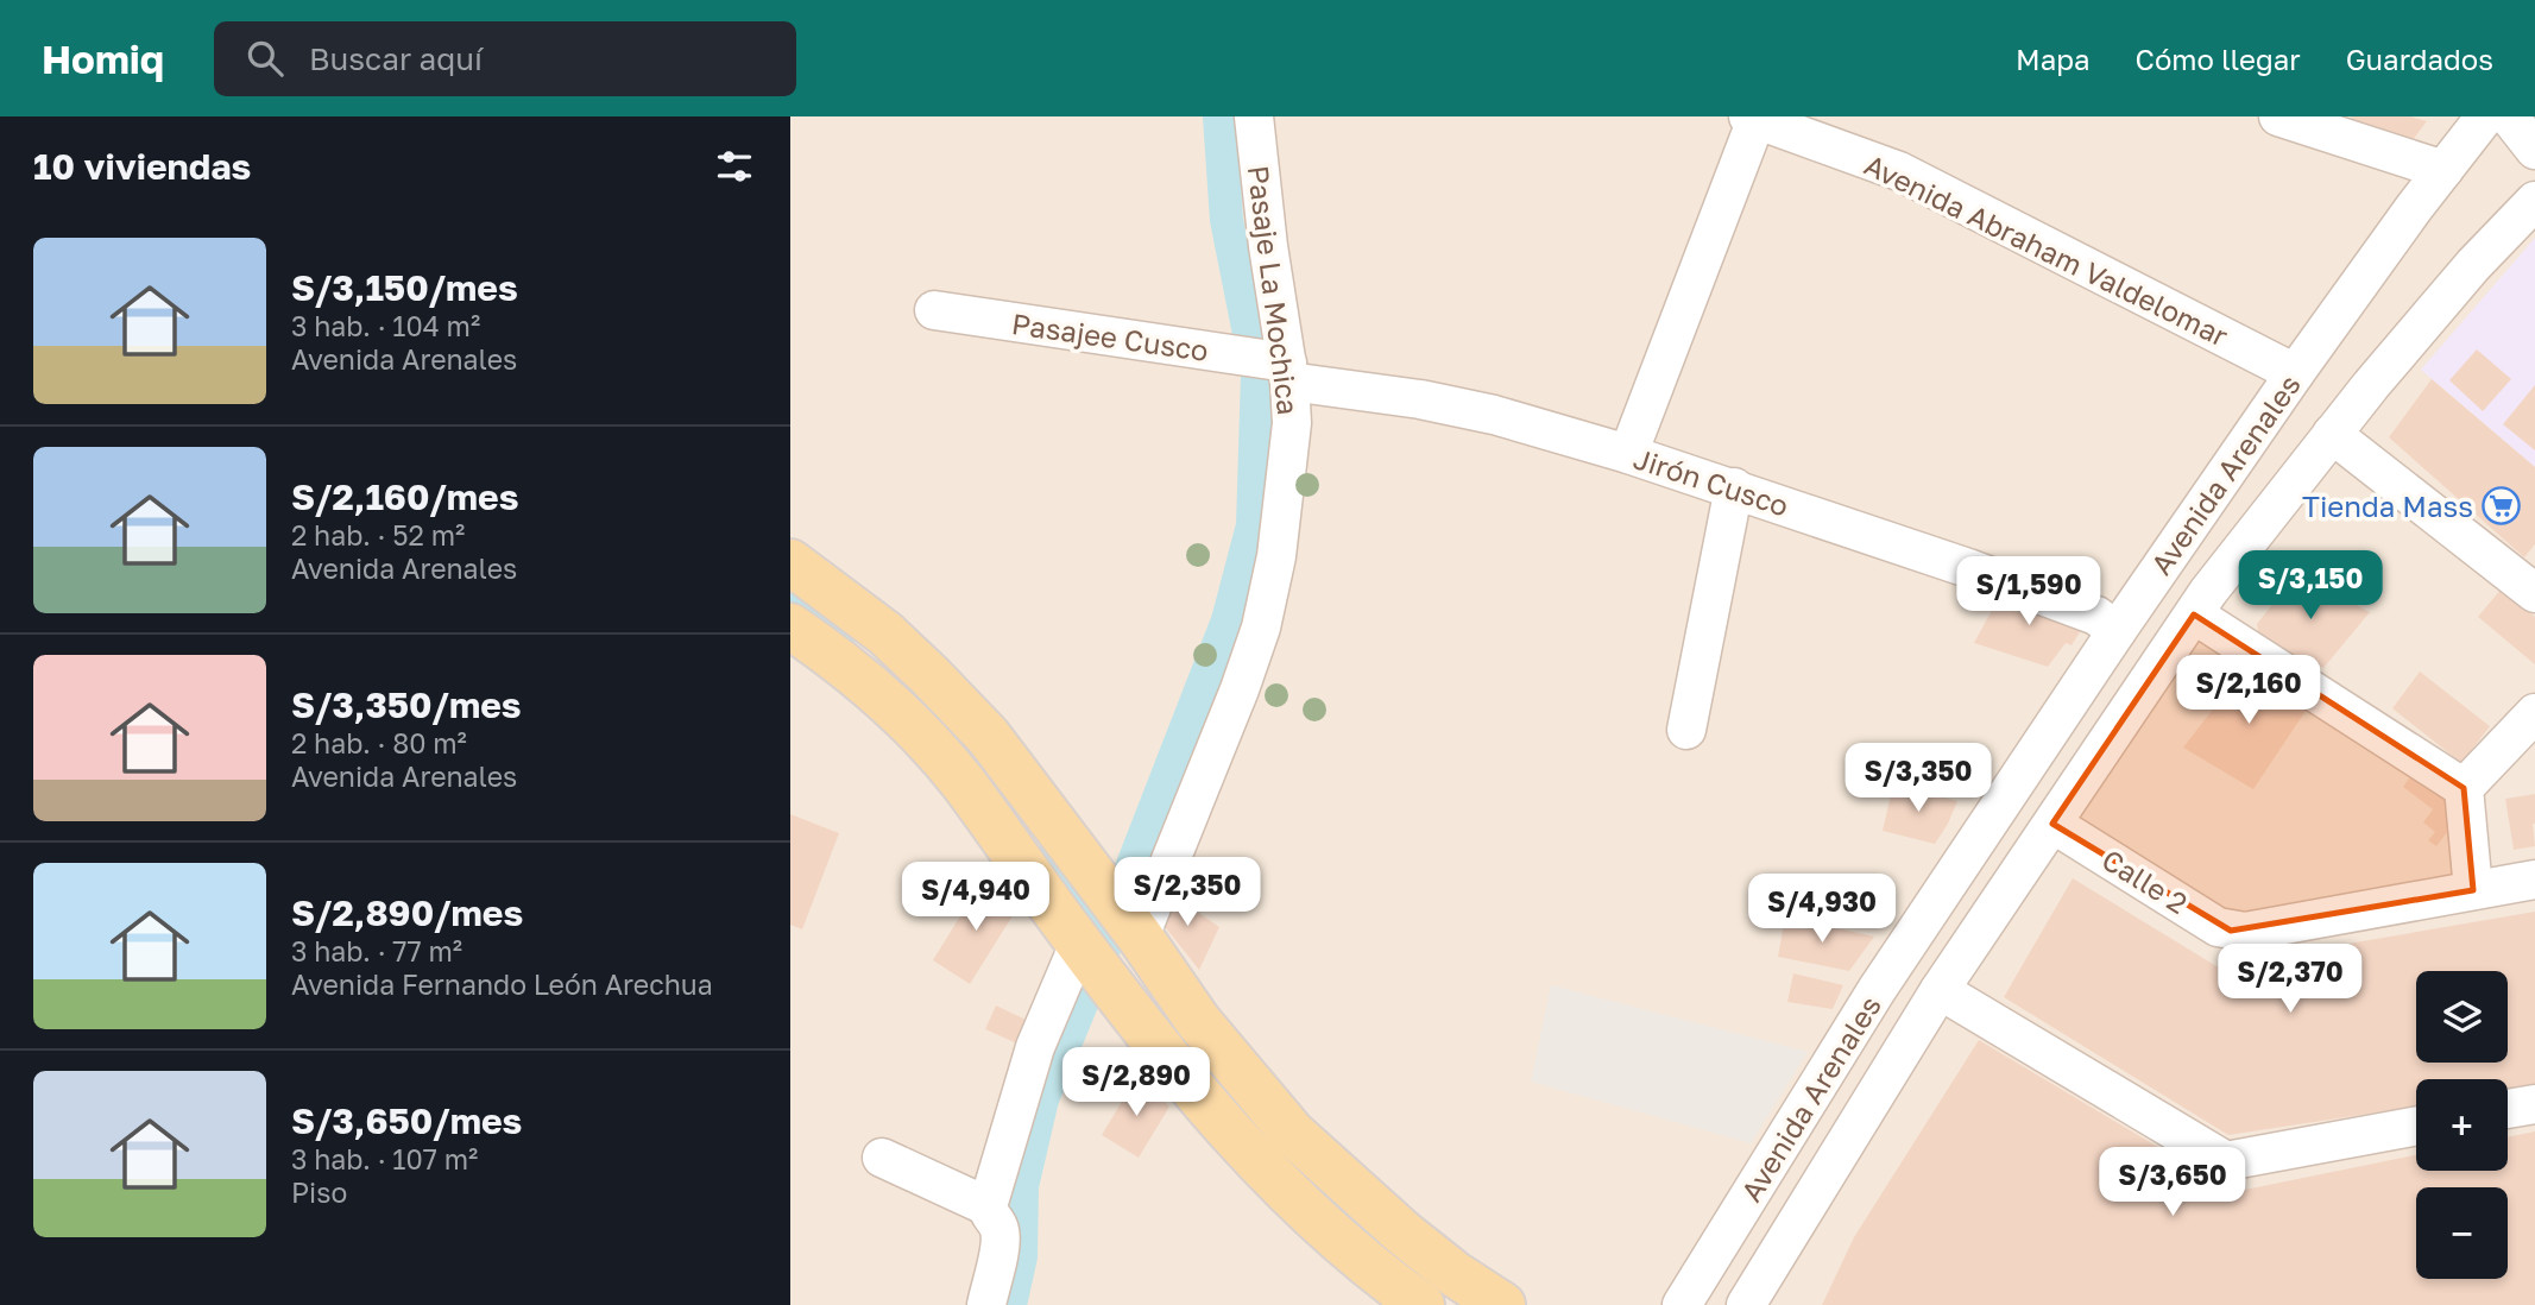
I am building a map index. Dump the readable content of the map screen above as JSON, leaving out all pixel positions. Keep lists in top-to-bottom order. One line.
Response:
{"streets":{"street":["Avenida Abraham Valdelomar","Pasaje La Mochica","Pasajee Cusco","Avenida Arenales","Jirón Cusco","Calle 2"]},"crossings":[["Avenida Abraham Valdelomar","Avenida Arenales"],["Pasaje La Mochica","Pasajee Cusco"],["Pasaje La Mochica","Jirón Cusco"],["Pasajee Cusco","Jirón Cusco"],["Avenida Arenales","Jirón Cusco"],["Avenida Arenales","Calle 2"]],"places":{"supermarket":["Tienda Mass"]},"page":{"header":"Homiq","search":"Buscar aquí","nav":["Mapa","Cómo llegar","Guardados"],"heading":"10 viviendas","list":[{"name":"S/3,150/mes","note":"3 hab. · 104 m² · Avenida Arenales"},{"name":"S/2,160/mes","note":"2 hab. · 52 m² · Avenida Arenales"},{"name":"S/3,350/mes","note":"2 hab. · 80 m² · Avenida Arenales"},{"name":"S/2,890/mes","note":"3 hab. · 77 m² · Avenida Fernando León Arechua"},{"name":"S/3,650/mes","note":"3 hab. · 107 m² · Piso"}],"price":["S/3,150","S/1,590","S/2,160","S/3,350","S/2,350","S/4,940","S/4,930","S/2,370","S/2,890","S/3,650"],"map_buttons":["+","−"]}}
